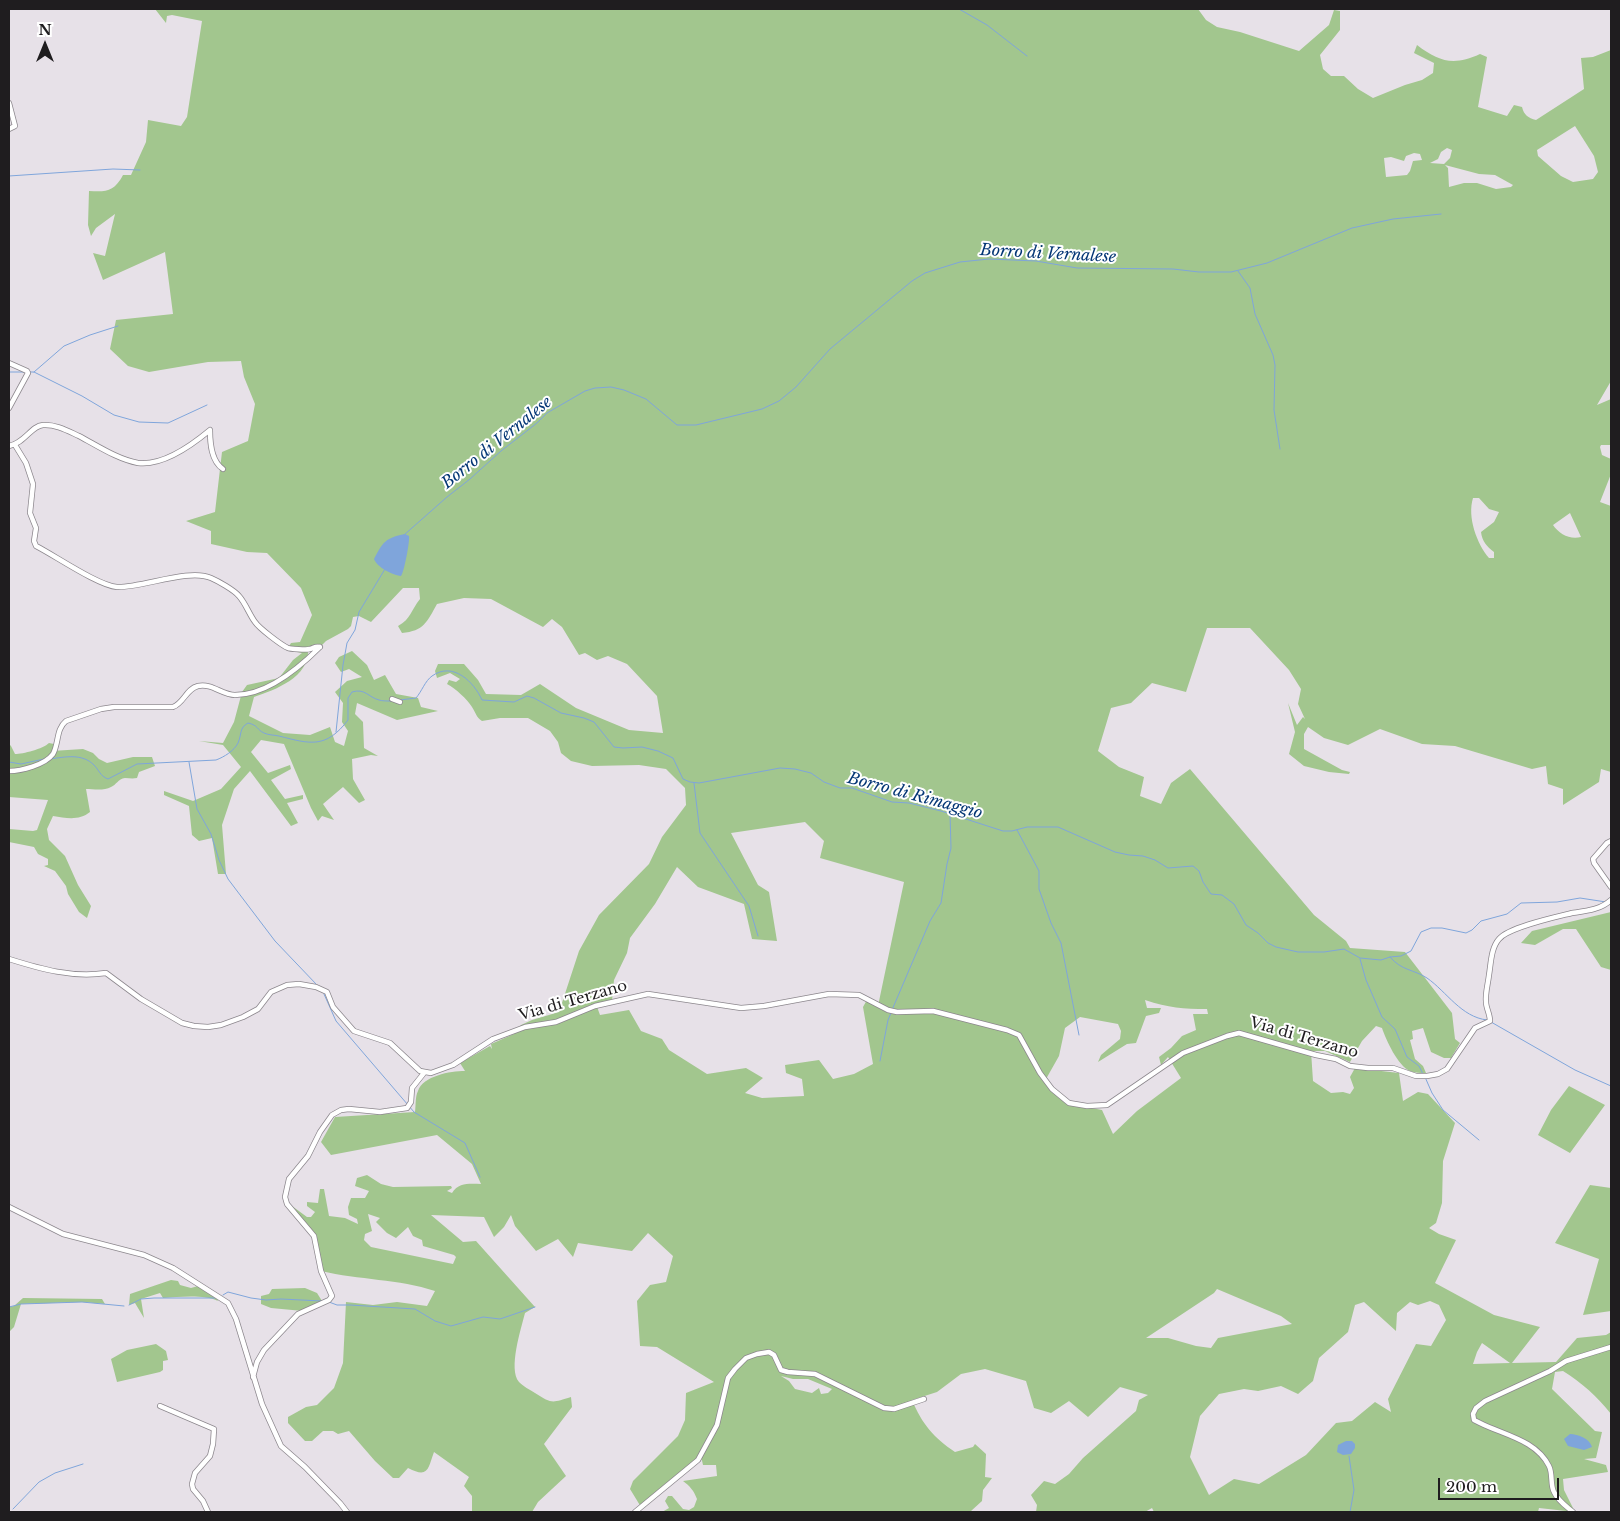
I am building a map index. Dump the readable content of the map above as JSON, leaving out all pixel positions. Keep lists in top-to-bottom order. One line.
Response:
{"streets":{"street":["Via di Terzano"]},"water":["Borro di Vernalese","Borro di Rimaggio"],"scale_bar":"200 m","north":"top"}
